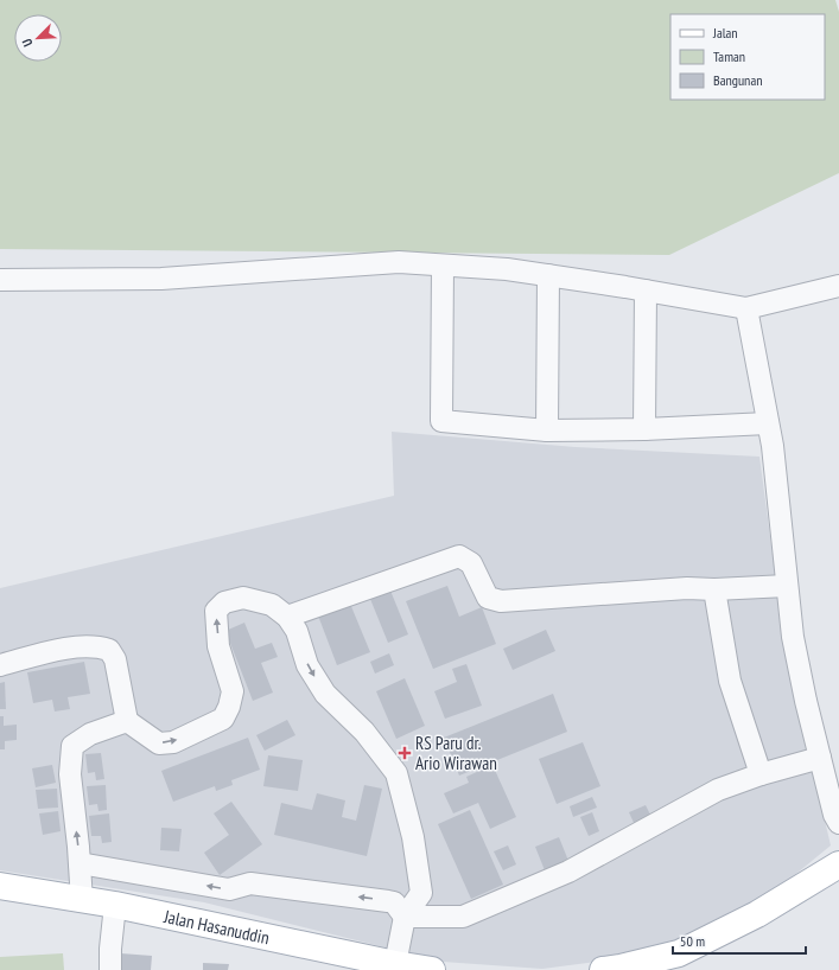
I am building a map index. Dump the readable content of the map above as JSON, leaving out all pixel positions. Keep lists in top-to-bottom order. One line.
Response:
{"streets":{"main road":["Jalan Hasanuddin"]},"places":{"health":["RS Paru dr. Ario Wirawan"]},"legend":["Jalan","Taman","Bangunan"],"scale_bar":"50 m","north":"bottom left"}
